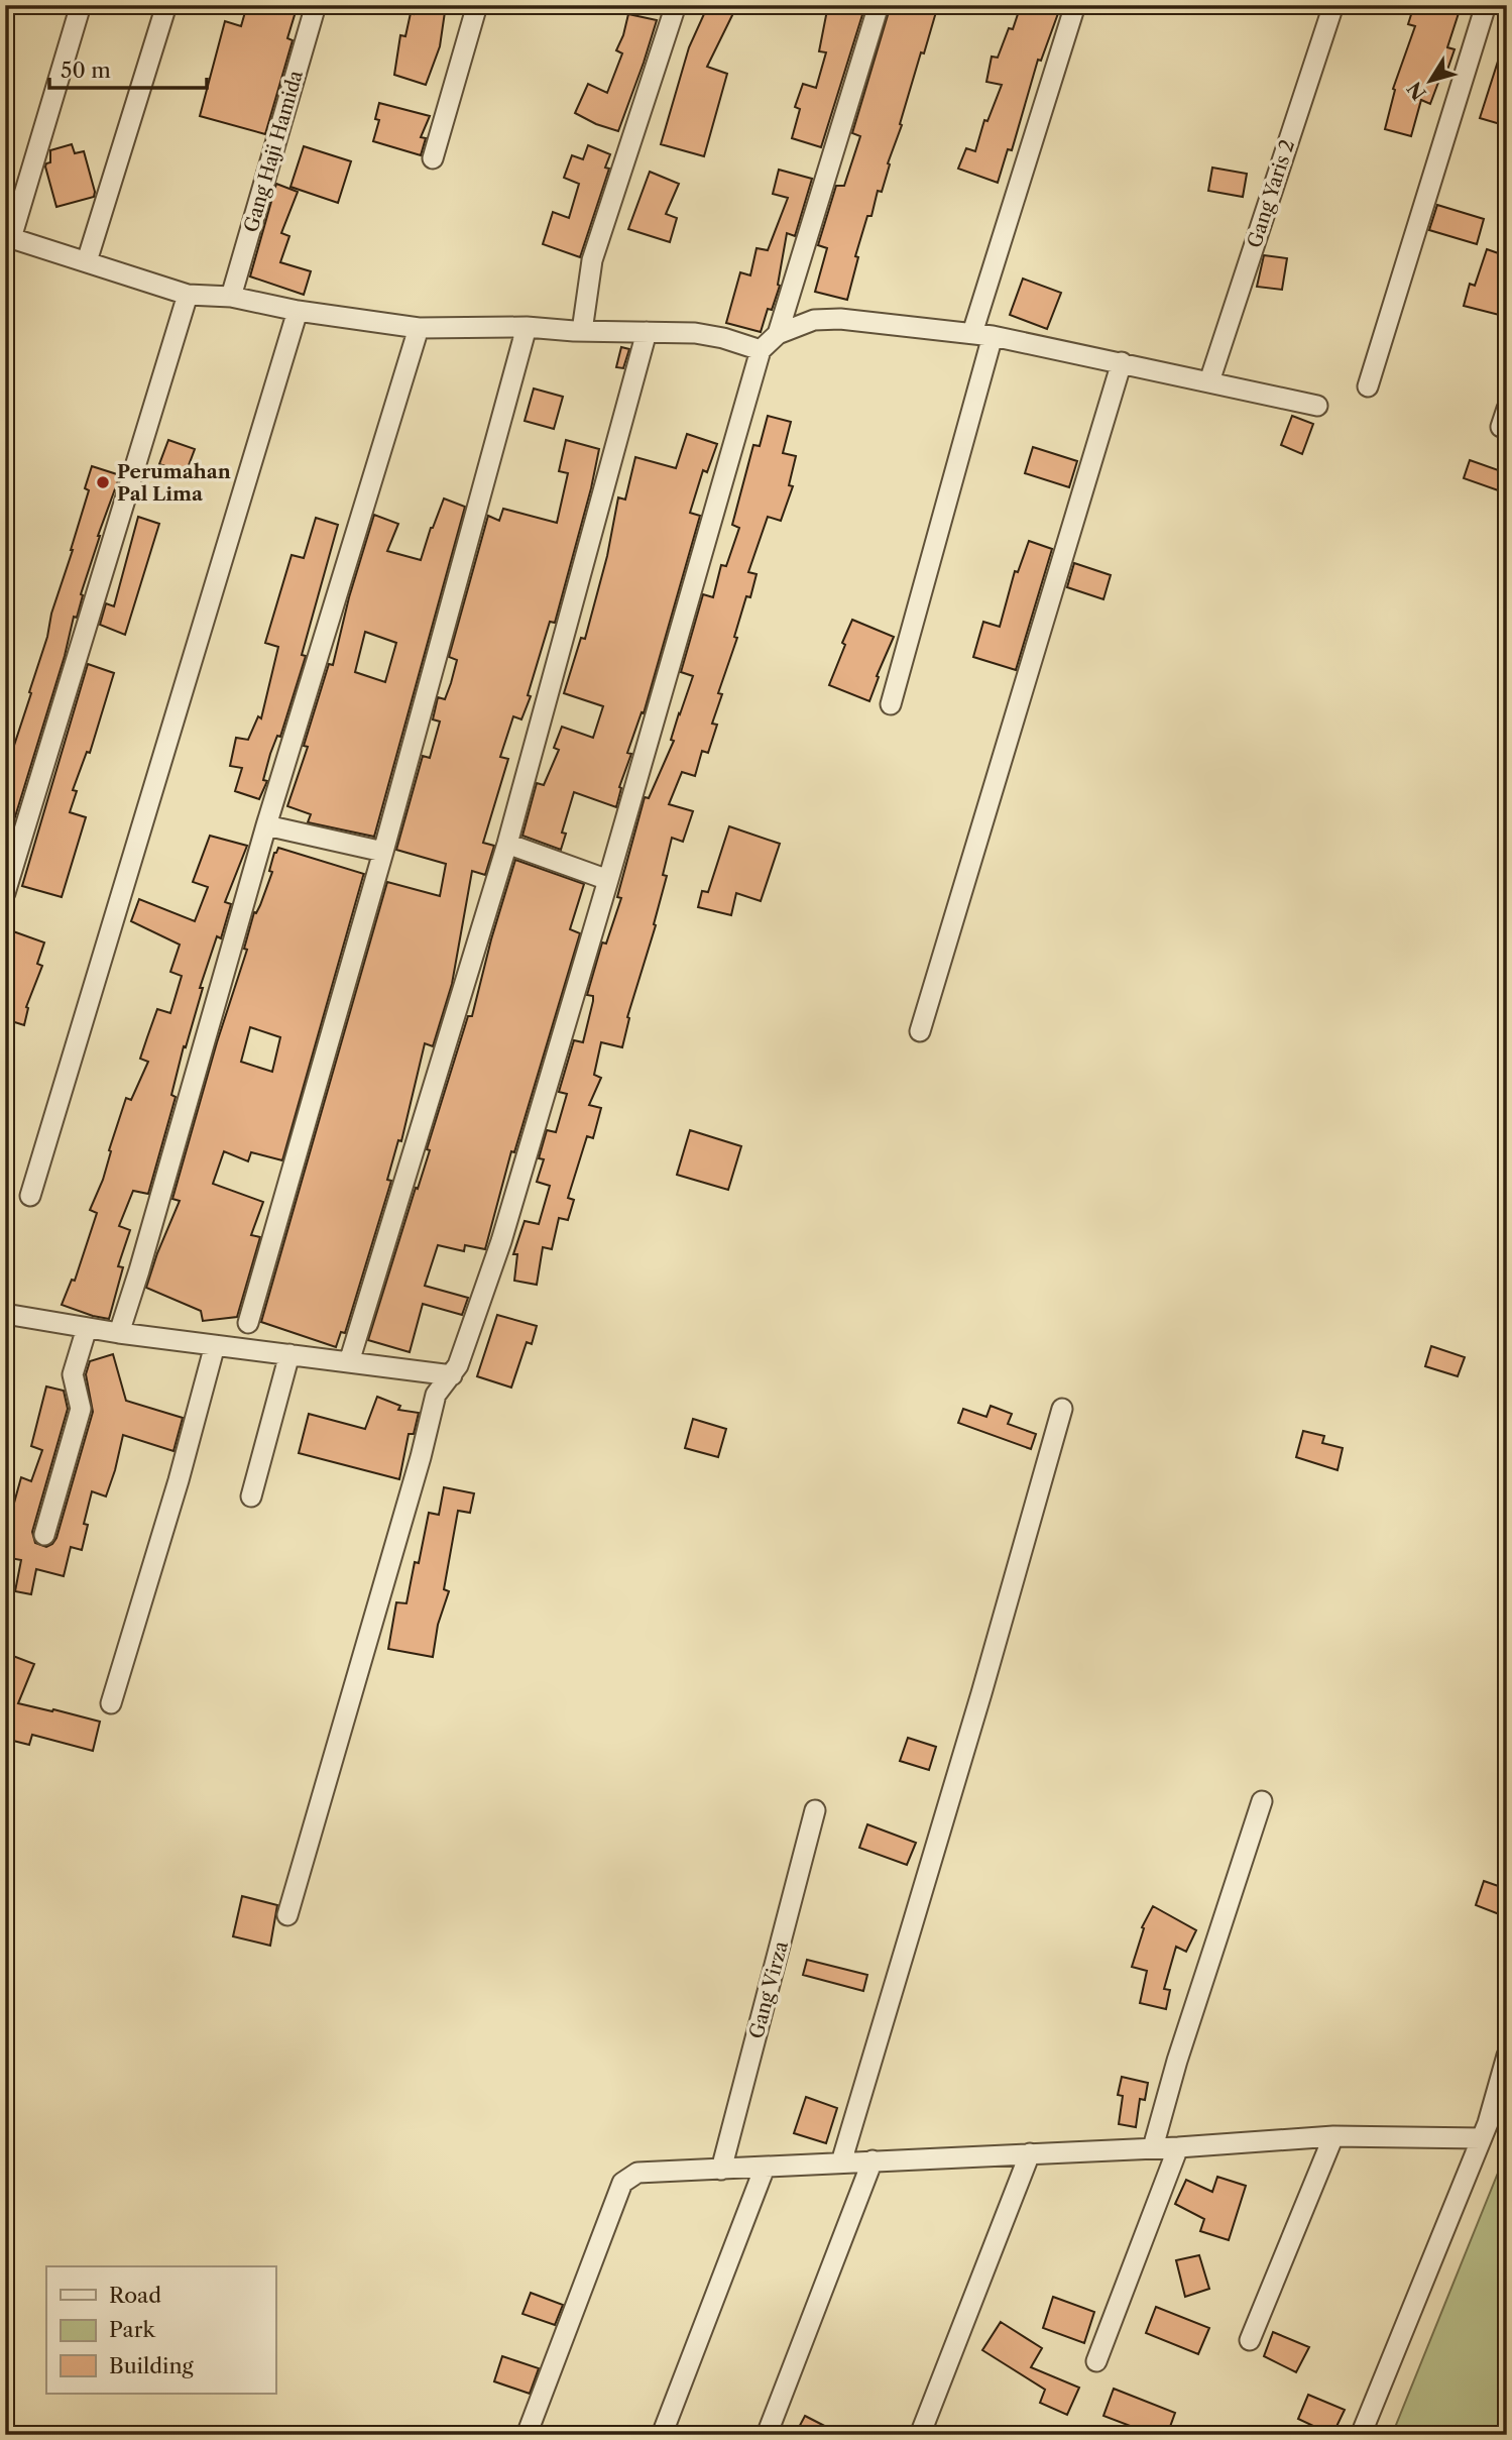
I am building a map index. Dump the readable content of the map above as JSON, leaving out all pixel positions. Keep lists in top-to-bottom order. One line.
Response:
{"streets":{"street":["Gang Haji Hamida","Gang Yaris 2","Gang Virza"]},"places":["Perumahan Pal Lima"],"legend":["Road","Park","Building"],"scale_bar":"50 m","north":"bottom left"}
